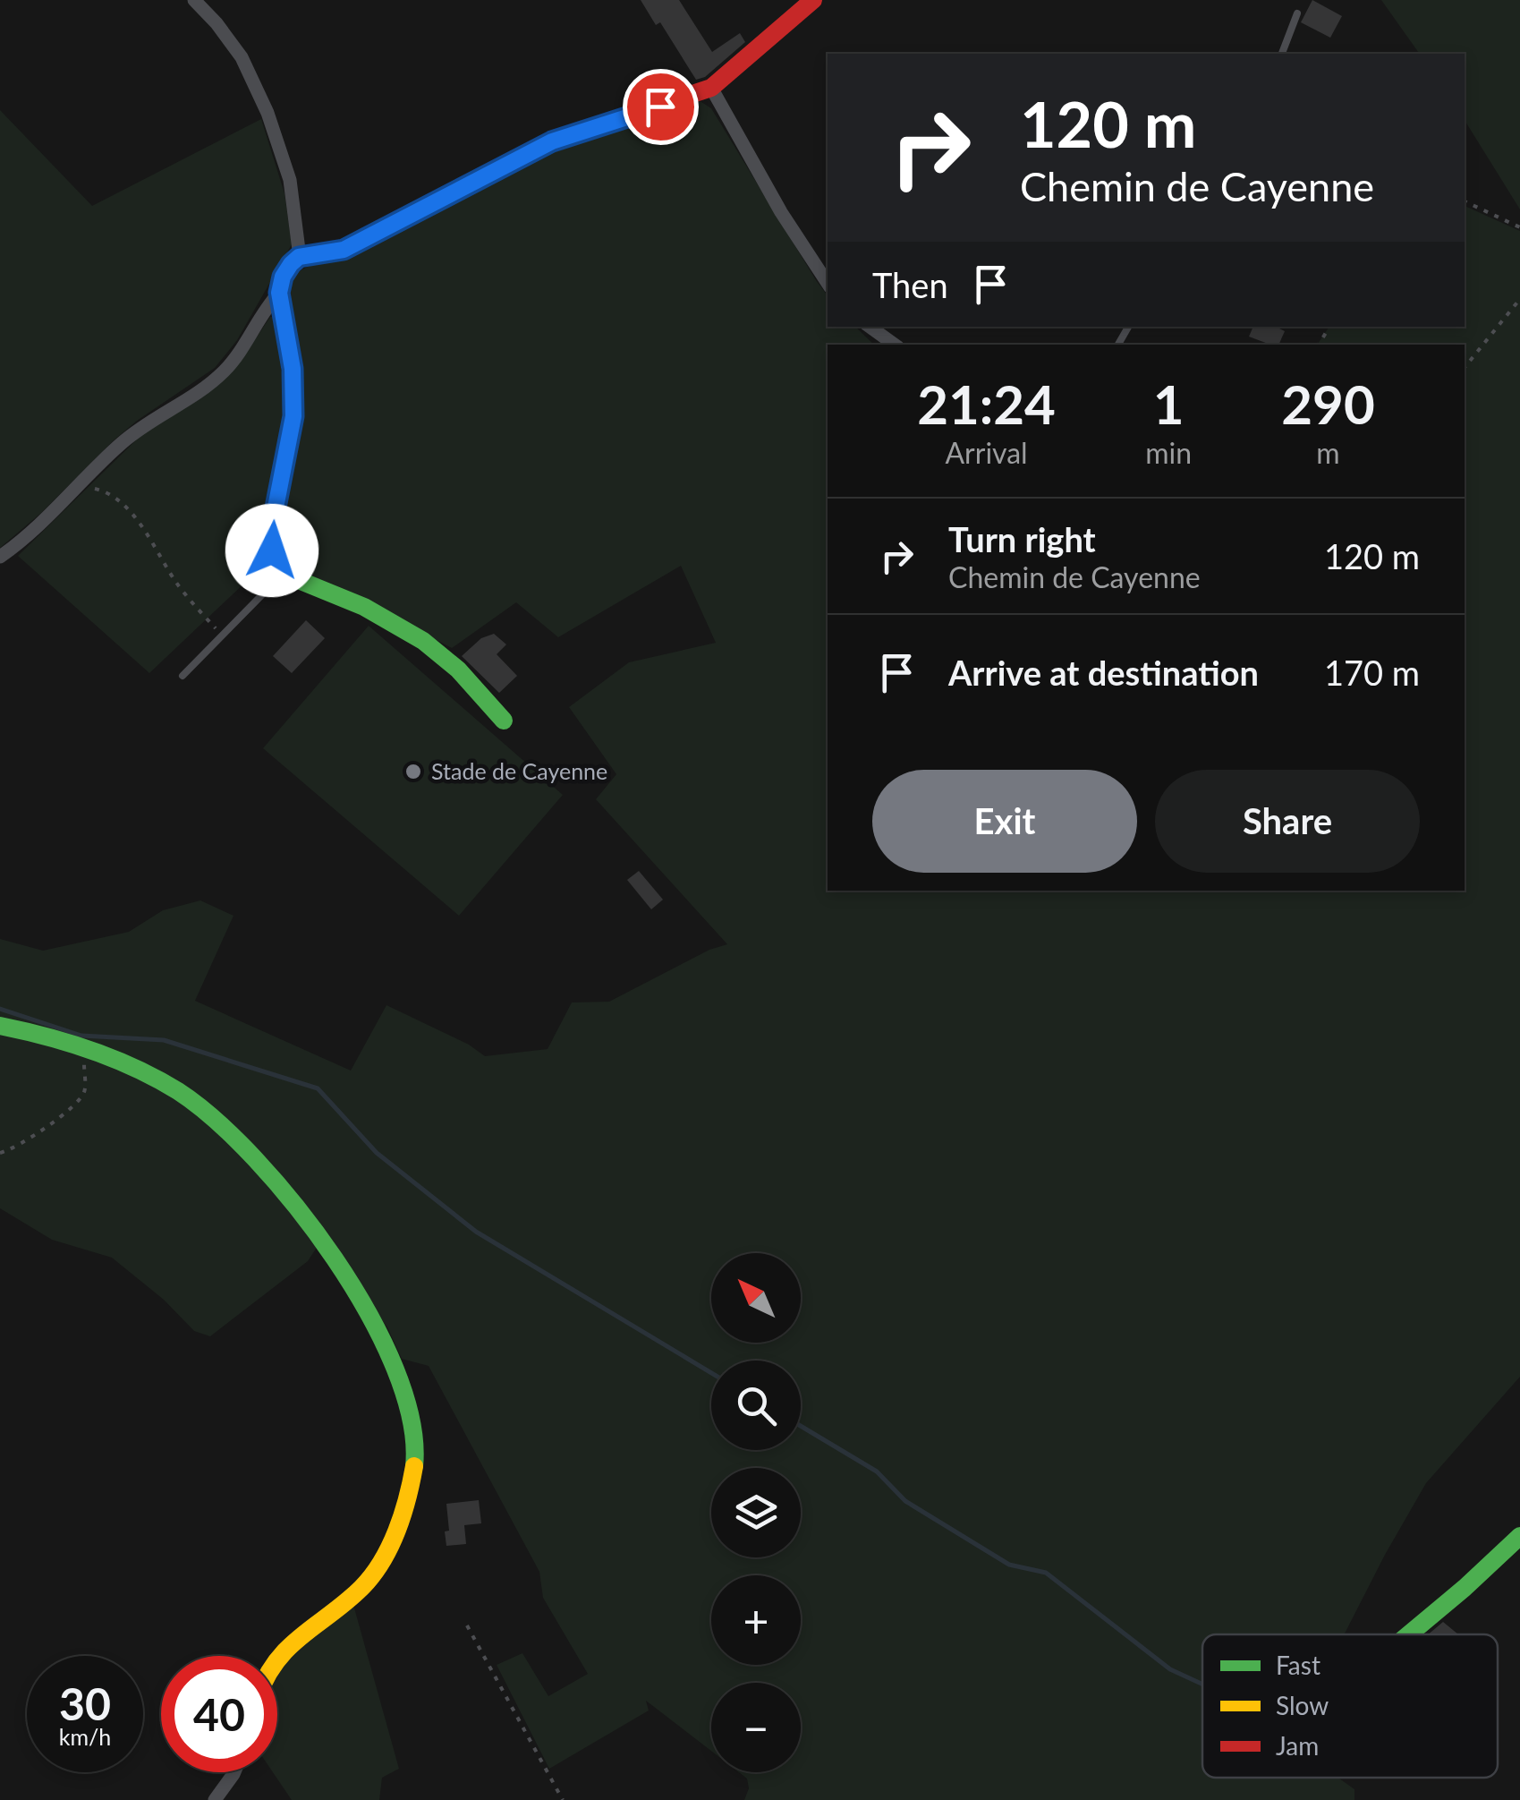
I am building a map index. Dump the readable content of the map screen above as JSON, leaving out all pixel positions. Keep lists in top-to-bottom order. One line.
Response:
{"places":["Stade de Cayenne"],"legend":["Fast","Slow","Jam"],"north":"top left","page":{"turn":["120 m","Chemin de Cayenne"],"then":"Then","eta":["21:24","Arrival","1","min","290","m"],"list":[{"name":"Turn right","note":"Chemin de Cayenne","value":"120 m"},{"name":"Arrive at destination","value":"170 m"}],"buttons":["Exit","Share"],"map_buttons":["+","−"],"speed":"30 km/h","limit":"40"}}
